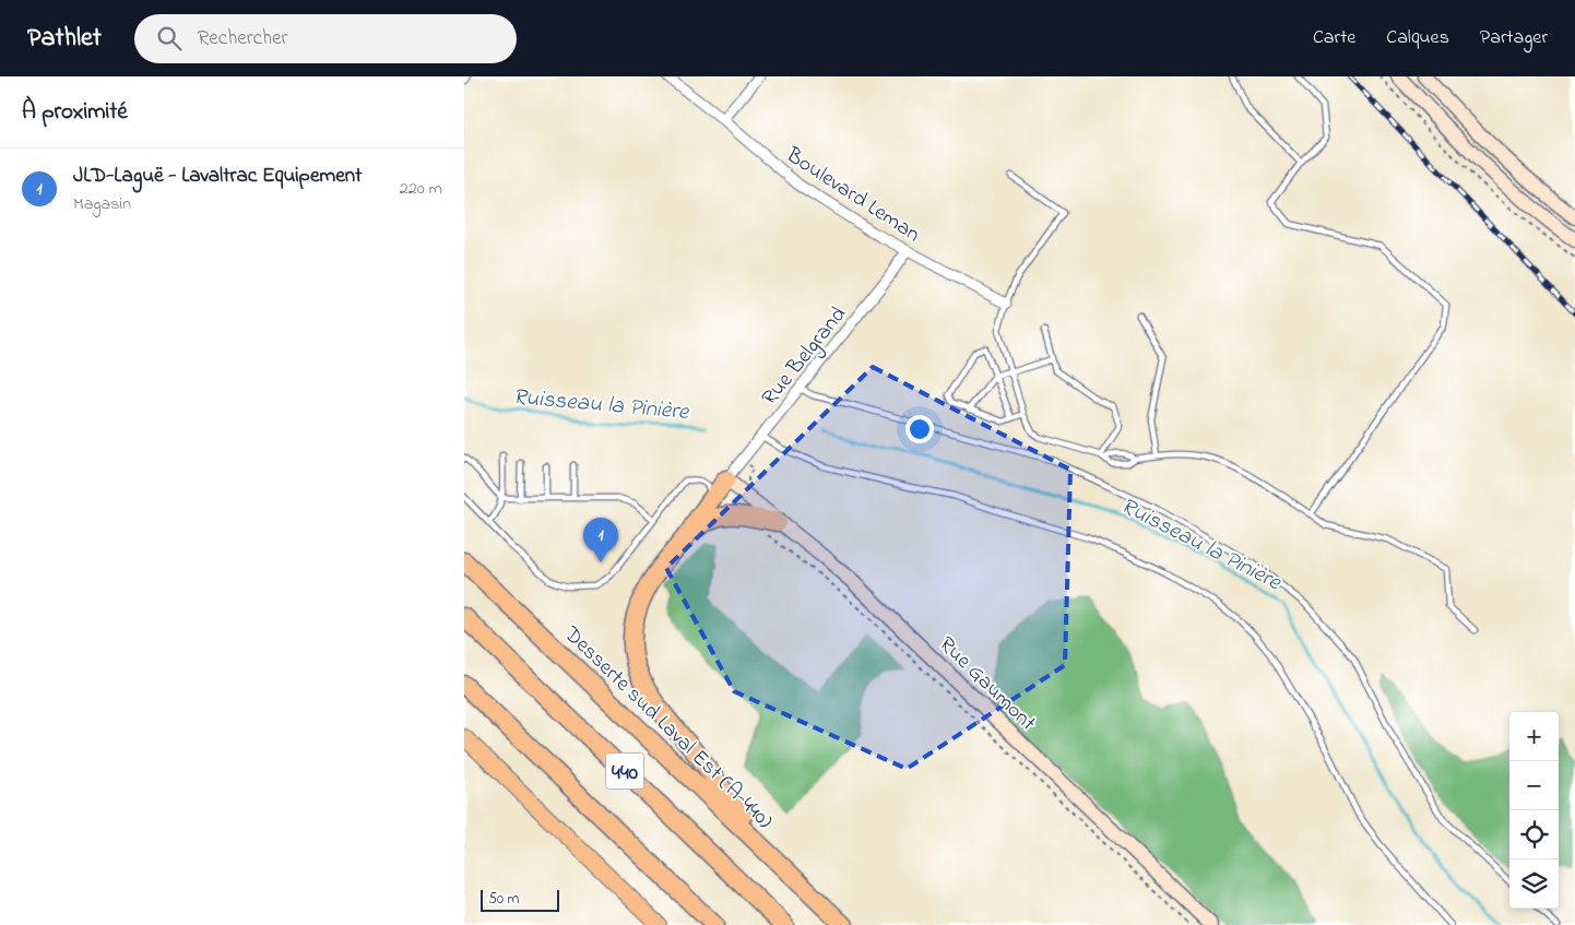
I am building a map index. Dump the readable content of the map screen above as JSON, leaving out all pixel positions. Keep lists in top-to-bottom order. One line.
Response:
{"streets":{"highway":["Desserte sud Laval Est (A-440)","440"],"street":["Boulevard Leman","Rue Belgrand","Rue Gaumont"]},"crossings":[["Boulevard Leman","Rue Belgrand"],["Rue Belgrand","Rue Gaumont"]],"water":["Ruisseau la Pinière"],"scale_bar":"50 m","page":{"header":"Pathlet","search":"Rechercher","nav":["Carte","Calques","Partager"],"heading":"À proximité","list":[{"mark":"1","name":"JLD-Laguë - Lavaltrac Equipement","note":"Magasin","value":"220 m"}],"pins":"1","map_buttons":["+","−"],"scale":"50 m"}}
